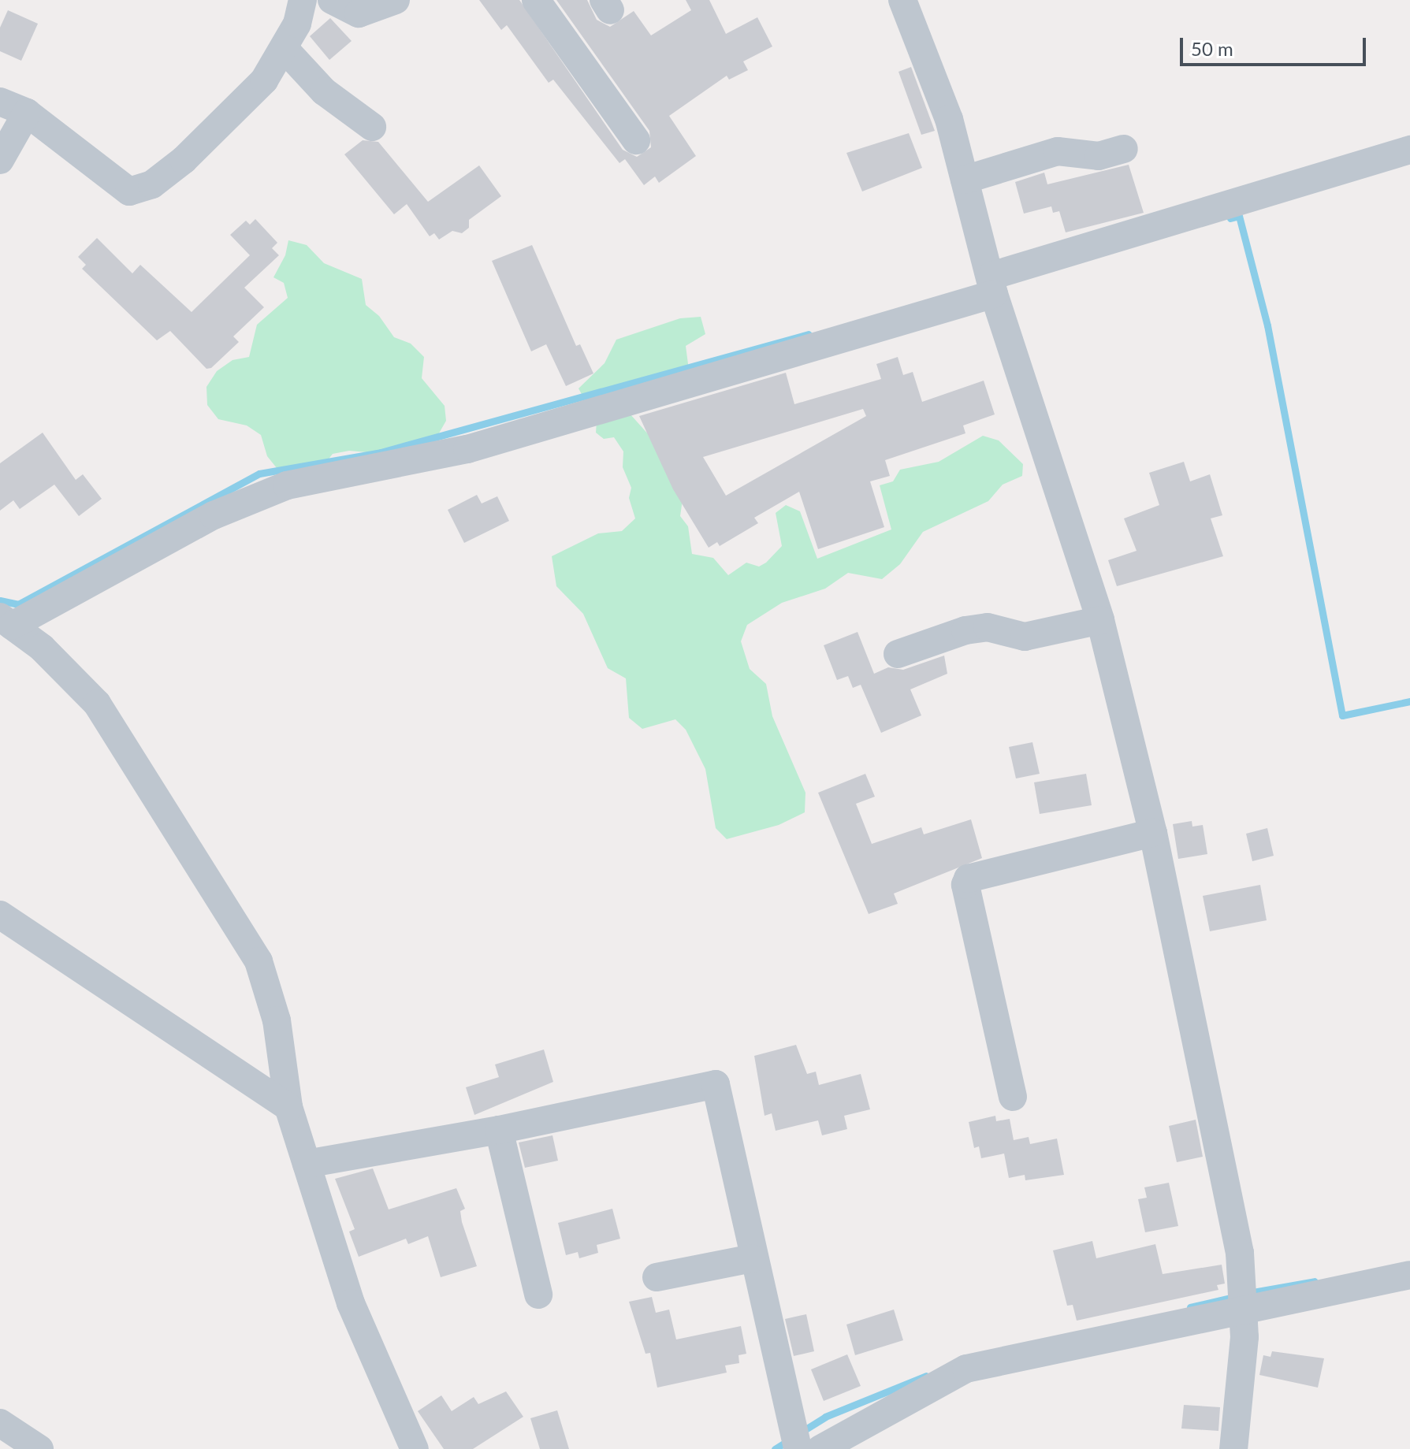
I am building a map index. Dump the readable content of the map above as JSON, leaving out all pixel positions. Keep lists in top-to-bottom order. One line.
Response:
{"scale_bar":"50 m"}
